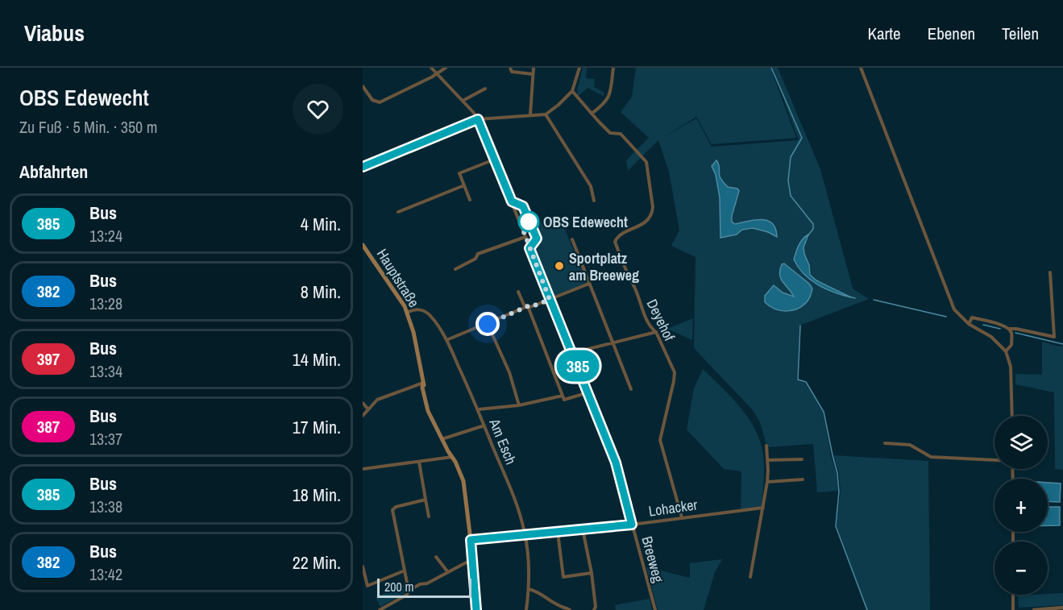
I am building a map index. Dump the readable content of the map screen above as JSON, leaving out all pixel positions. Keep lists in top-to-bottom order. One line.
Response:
{"streets":{"main road":["Hauptstraße"],"street":["Deyehof","Am Esch","Lohacker","Breeweg"]},"crossings":[["Hauptstraße","Am Esch"],["Hauptstraße","Lohacker"],["Deyehof","Lohacker"],["Am Esch","Lohacker"],["Lohacker","Breeweg"]],"places":["OBS Edewecht","Sportplatz am Breeweg"],"lines":["bus line 385"],"scale_bar":"200 m","page":{"header":"Viabus","nav":["Karte","Ebenen","Teilen"],"heading":[["OBS Edewecht","Zu Fuß · 5 Min. · 350 m"],"Abfahrten"],"on_map":"385","list":[{"mark":"385","name":"Bus","note":"13:24","value":"4 Min."},{"mark":"382","name":"Bus","note":"13:28","value":"8 Min."},{"mark":"397","name":"Bus","note":"13:34","value":"14 Min."},{"mark":"387","name":"Bus","note":"13:37","value":"17 Min."},{"mark":"385","name":"Bus","note":"13:38","value":"18 Min."},{"mark":"382","name":"Bus","note":"13:42","value":"22 Min."}],"map_buttons":["+","−"],"scale":"200 m"}}
